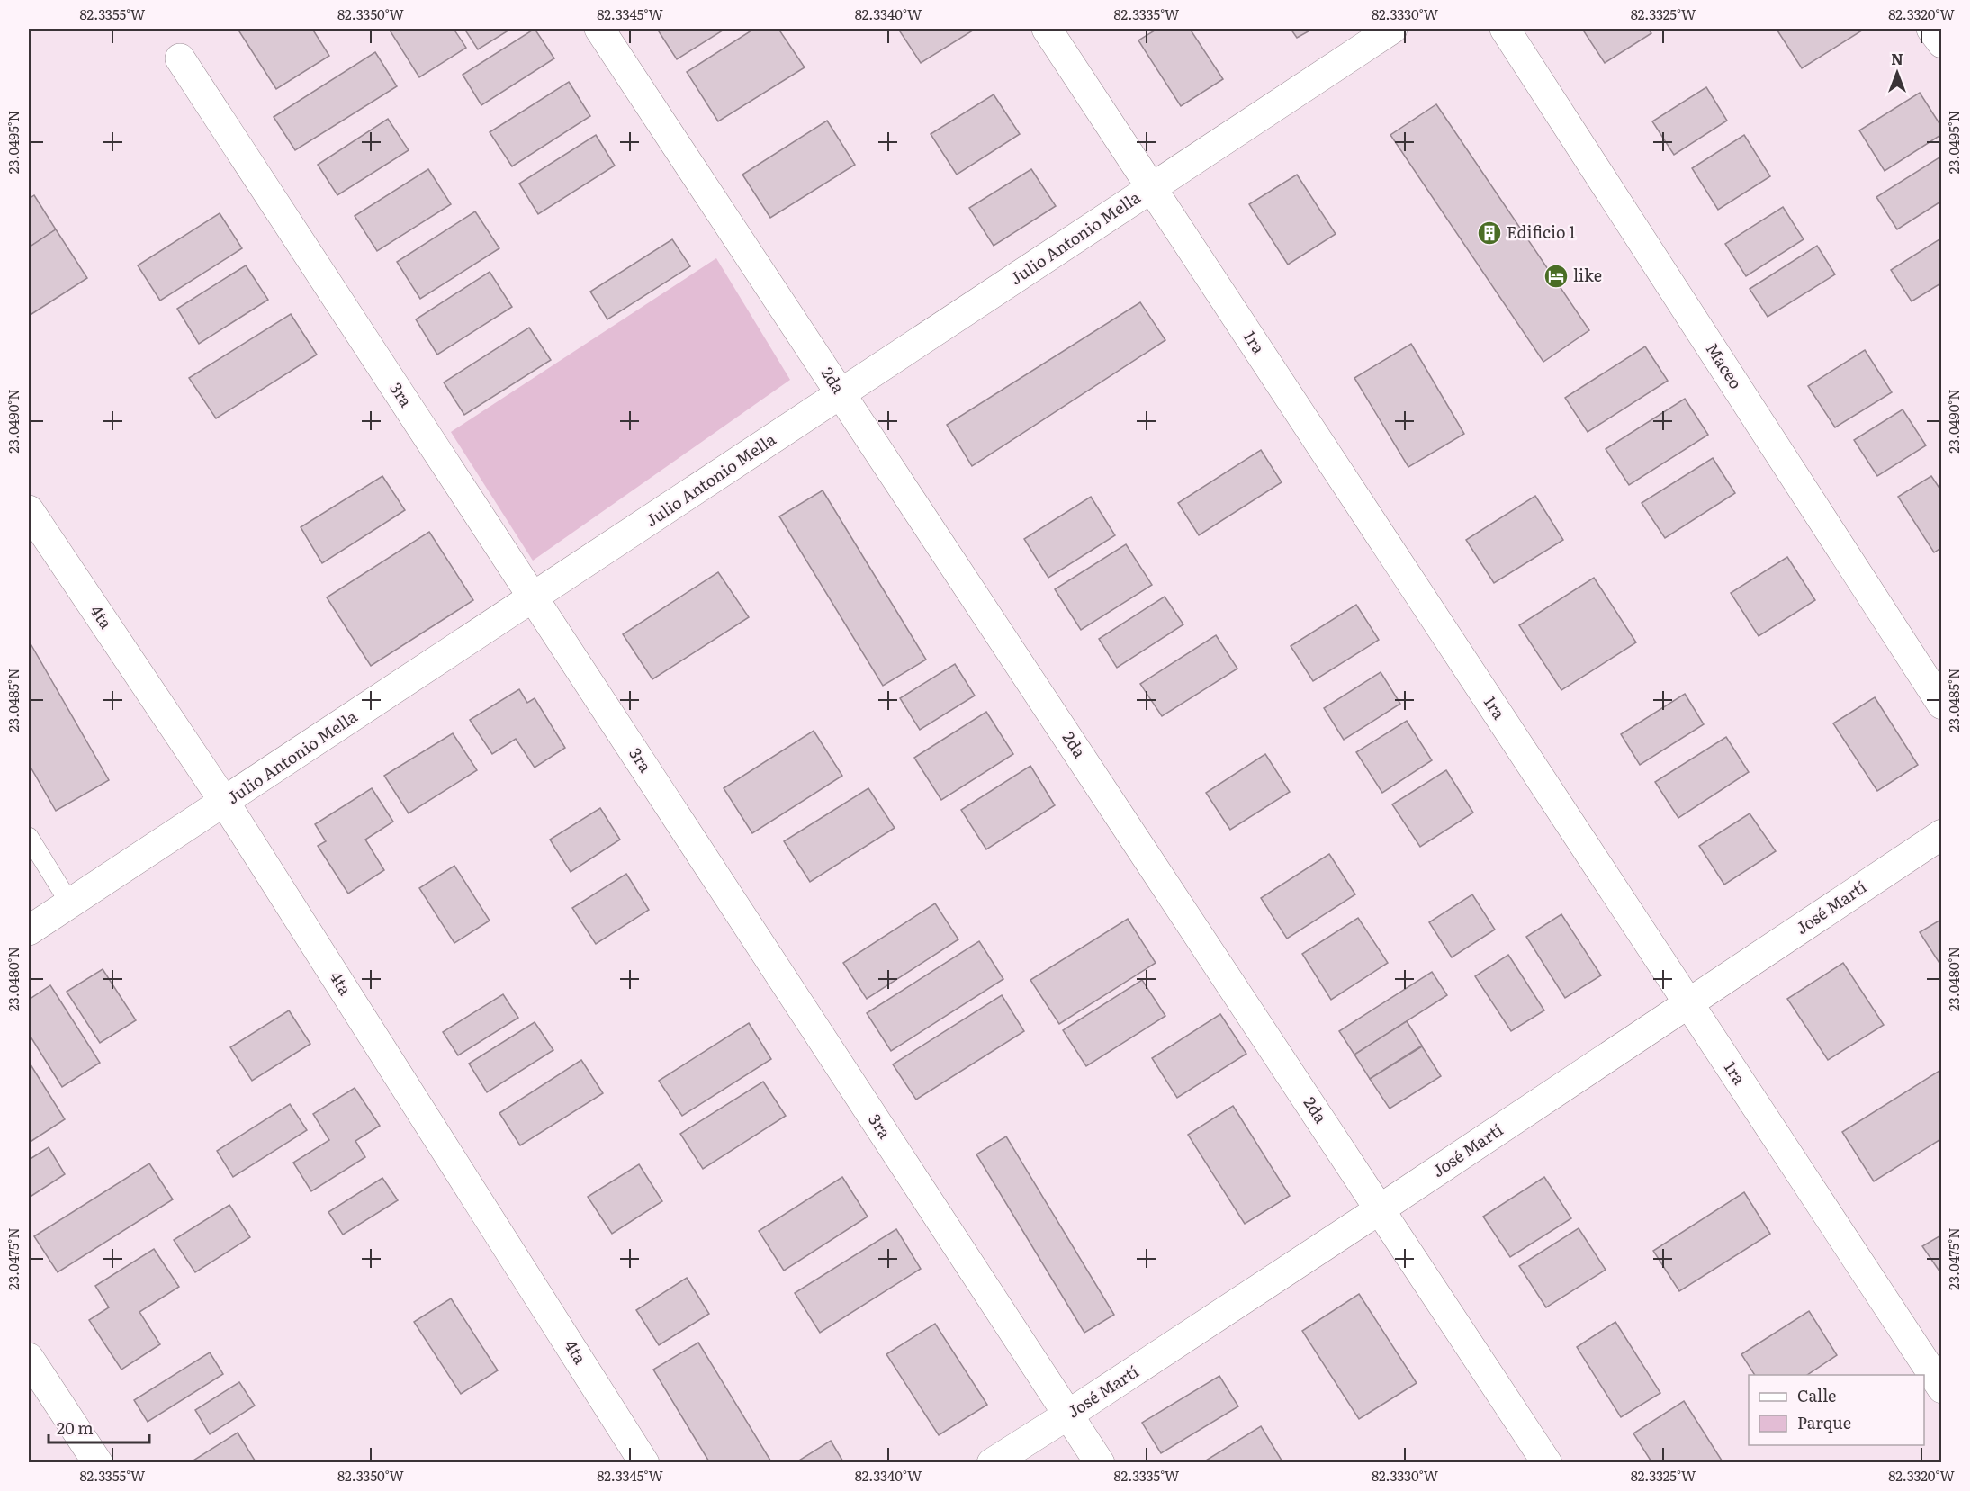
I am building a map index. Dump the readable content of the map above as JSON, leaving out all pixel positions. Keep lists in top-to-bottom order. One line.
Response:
{"streets":{"street":["Julio Antonio Mella","1ra","Maceo","2da","3ra","4ta","José Martí"]},"crossings":[["Julio Antonio Mella","1ra"],["Julio Antonio Mella","2da"],["Julio Antonio Mella","3ra"],["Julio Antonio Mella","4ta"],["1ra","José Martí"],["2da","José Martí"],["3ra","José Martí"]],"places":{"building":["Edificio 1"],"hotel":["like"]},"legend":["Calle","Parque"],"scale_bar":"20 m","north":"top","coordinates":["82.3355°W","82.3350°W","82.3345°W","82.3340°W","82.3335°W","82.3330°W","82.3325°W","82.3320°W","23.0495°N","23.0490°N","23.0485°N","23.0480°N","23.0475°N"]}
